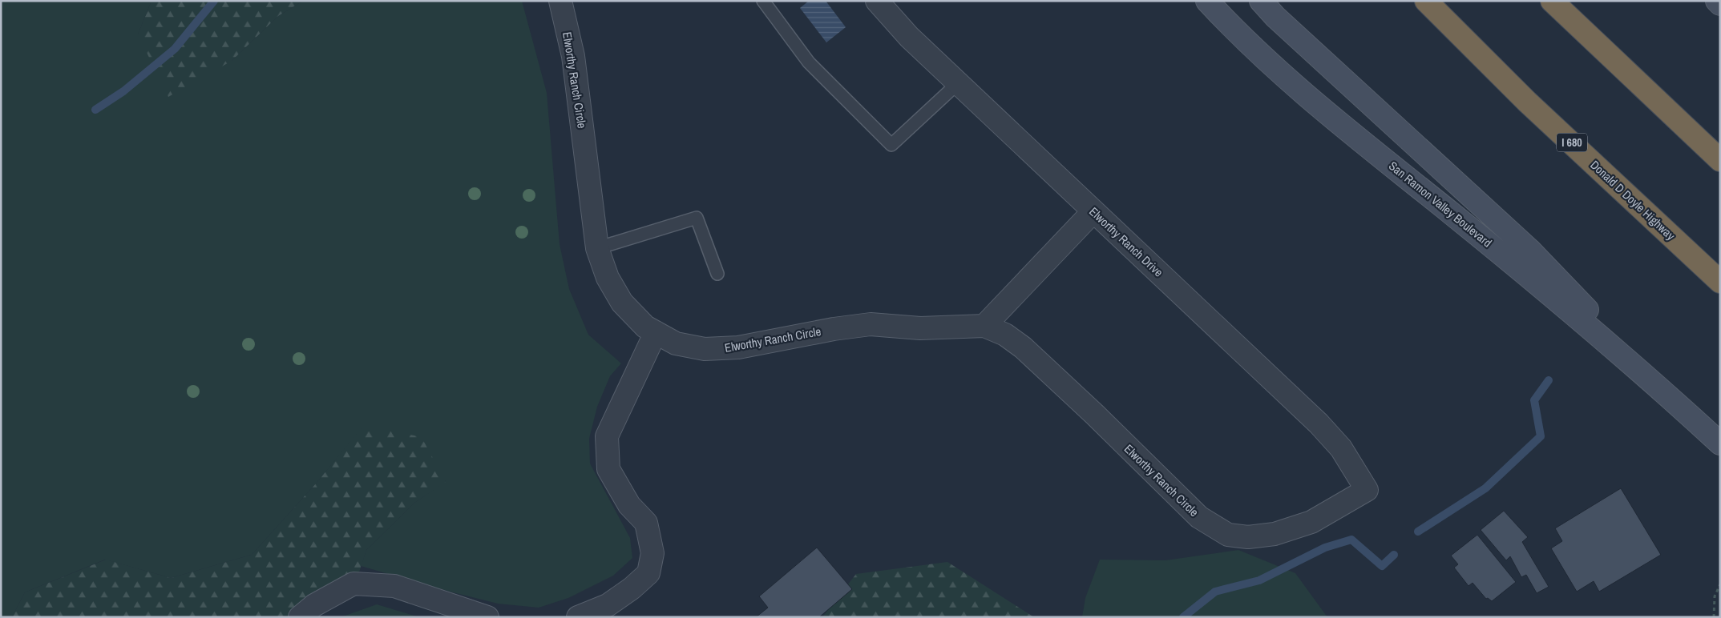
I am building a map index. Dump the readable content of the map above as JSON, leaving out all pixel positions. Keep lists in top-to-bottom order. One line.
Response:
{"streets":{"highway":["I 680","Donald D Doyle Highway"],"main road":["San Ramon Valley Boulevard"],"street":["Elworthy Ranch Circle","Elworthy Ranch Drive"]},"crossings":[["Elworthy Ranch Circle","Elworthy Ranch Drive"]]}
